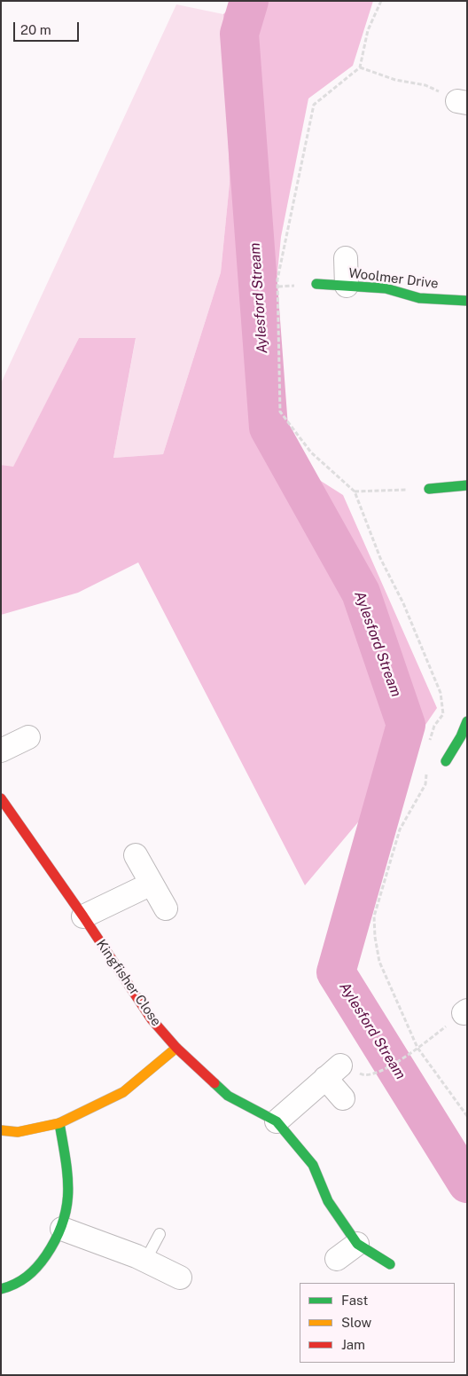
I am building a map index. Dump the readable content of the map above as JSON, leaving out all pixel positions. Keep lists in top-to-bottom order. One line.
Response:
{"streets":{"street":["Woolmer Drive","Kingfisher Close"]},"water":["Aylesford Stream"],"legend":["Fast","Slow","Jam"],"scale_bar":"20 m"}
